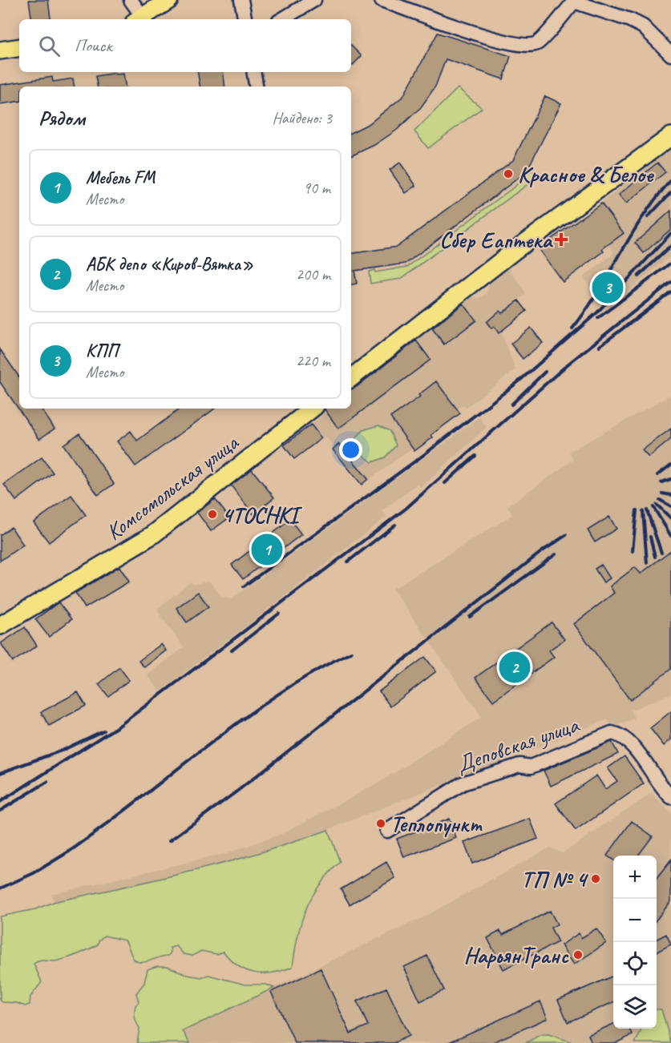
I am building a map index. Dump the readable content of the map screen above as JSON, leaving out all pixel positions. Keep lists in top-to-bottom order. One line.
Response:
{"streets":{"main road":["Комсомольская улица"],"street":["Деповская улица"]},"places":{"other":["Красное & Белое","4TOCHKI","Теплопункт","ТП № 4","НарьянТранс"],"health":["Сбер Еаптека"]},"page":{"search":"Поиск","heading":["Рядом","Найдено: 3"],"list":[{"mark":"1","name":"Мебель FM","note":"Место","value":"90 m"},{"mark":"2","name":"АБК депо «Киров-Вятка»","note":"Место","value":"200 m"},{"mark":"3","name":"КПП","note":"Место","value":"220 m"}],"pins":["3","1","2"],"map_buttons":["+","−"]}}
